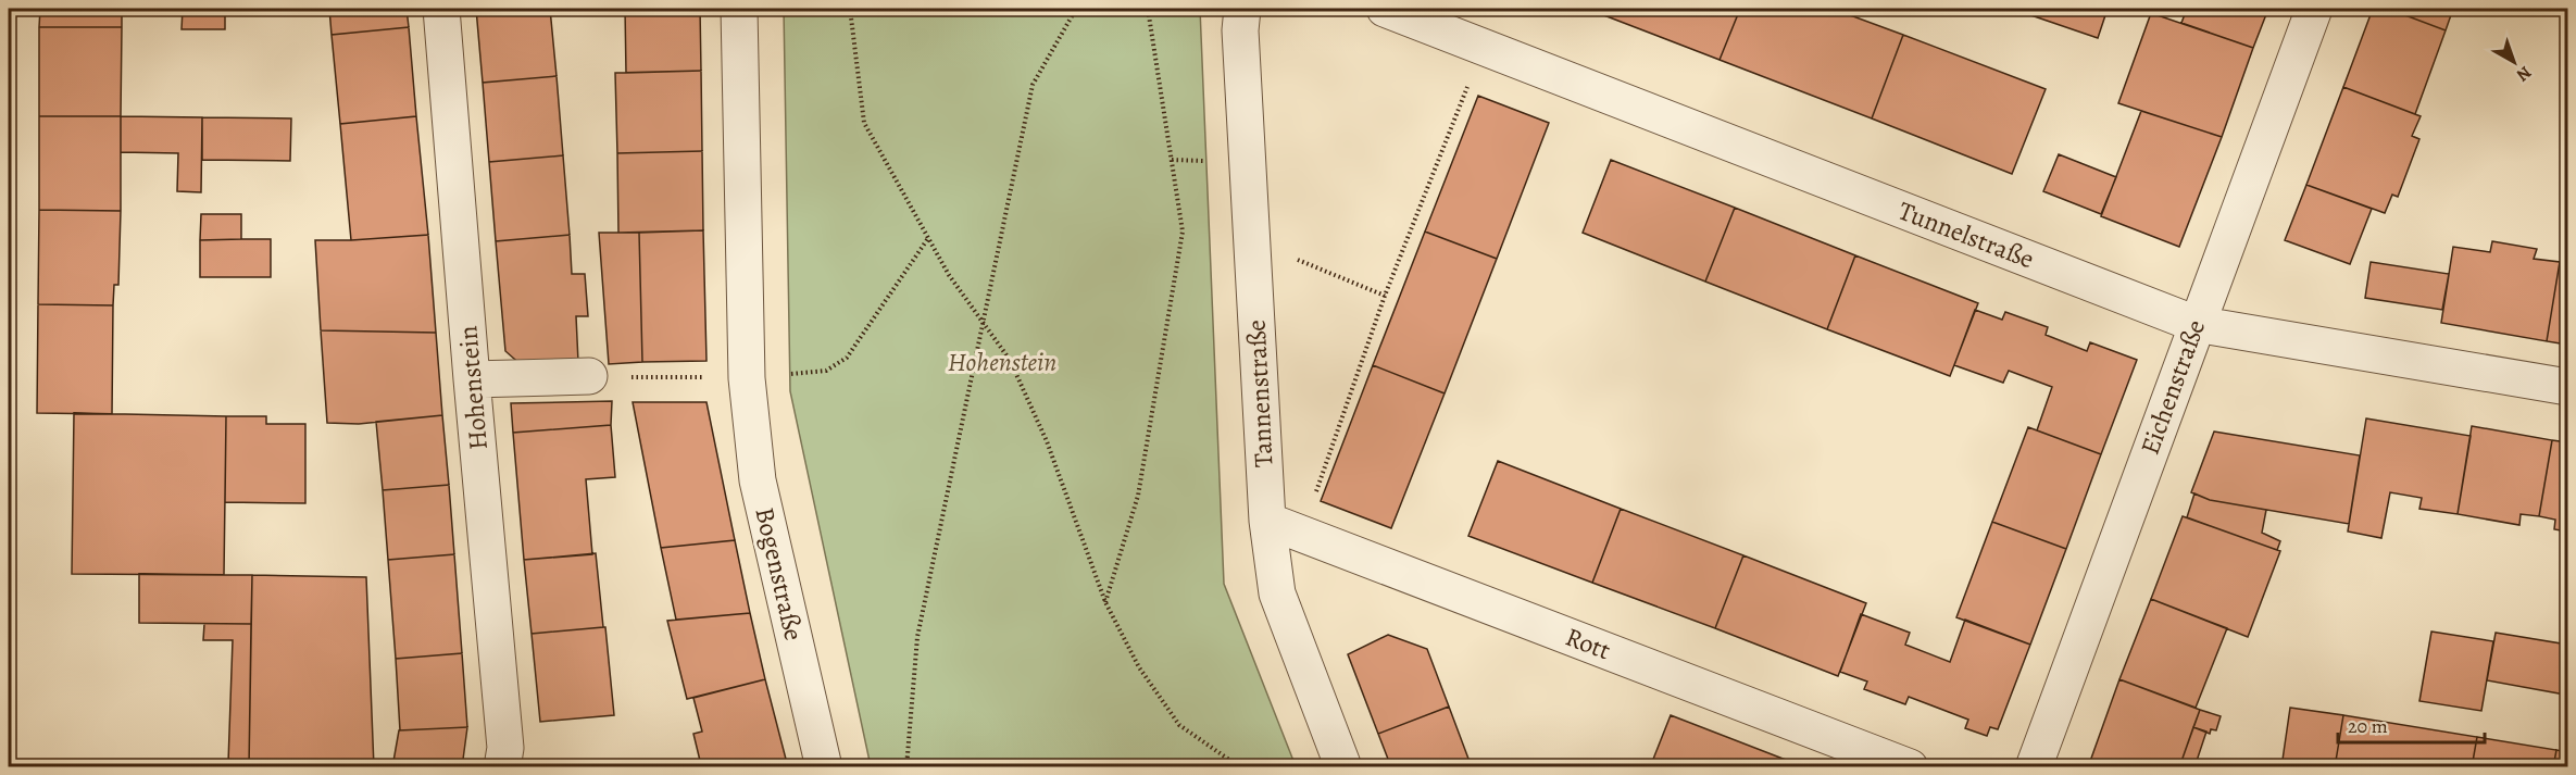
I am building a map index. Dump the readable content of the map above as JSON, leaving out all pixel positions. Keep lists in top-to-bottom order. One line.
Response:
{"streets":{"street":["Tunnelstraße","Eichenstraße","Hohenstein","Tannenstraße","Bogenstraße","Rott"]},"crossings":[["Tunnelstraße","Eichenstraße"],["Tannenstraße","Rott"]],"parks":["Hohenstein"],"scale_bar":"20 m","north":"bottom right"}
